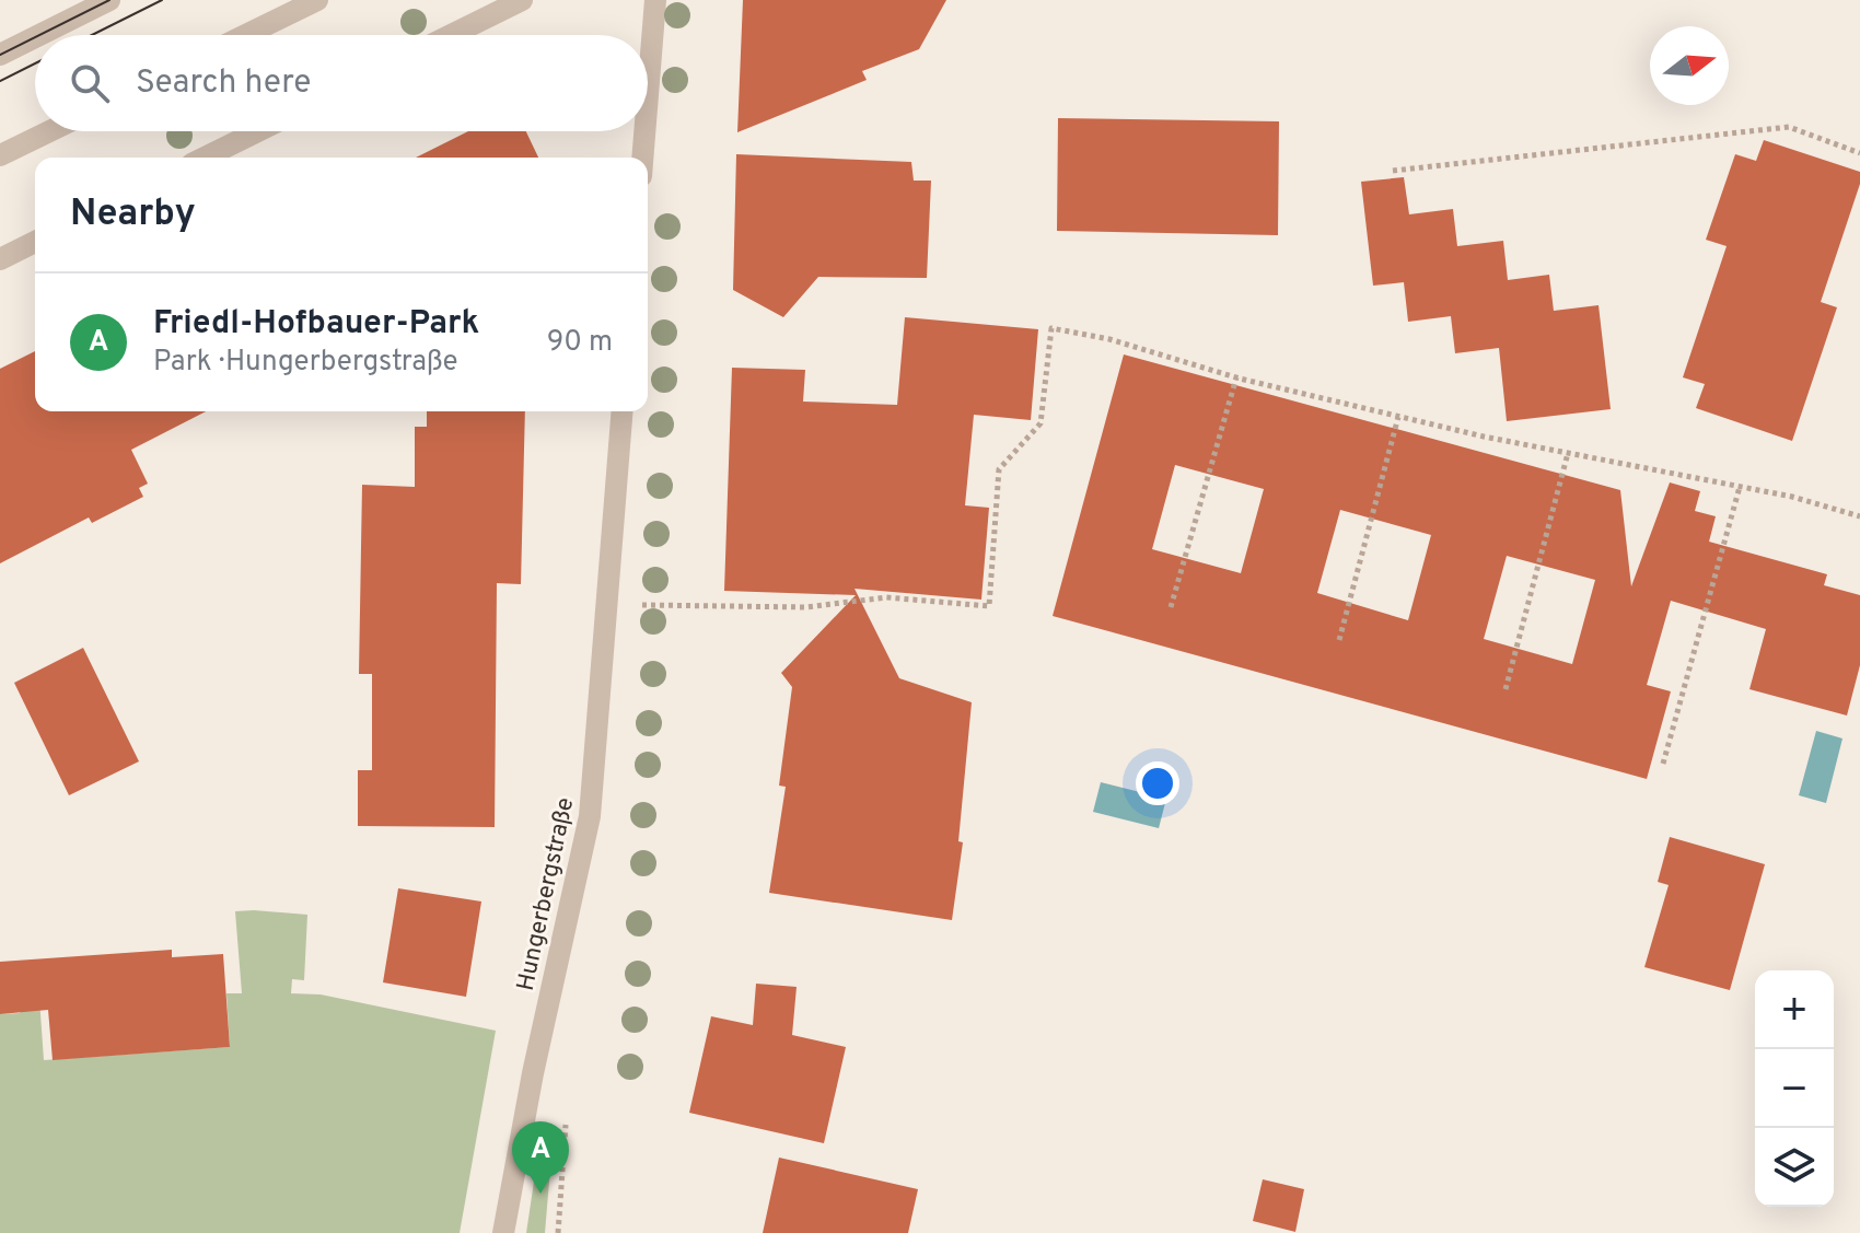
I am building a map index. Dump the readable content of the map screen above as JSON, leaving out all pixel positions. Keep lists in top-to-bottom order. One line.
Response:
{"streets":{"street":["Hungerbergstraße"]},"north":"right","page":{"search":"Search here","heading":"Nearby","list":[{"mark":"A","name":"Friedl-Hofbauer-Park","note":"Park · Hungerbergstraße","value":"90 m"}],"map_buttons":["+","−"],"pins":"A"}}
